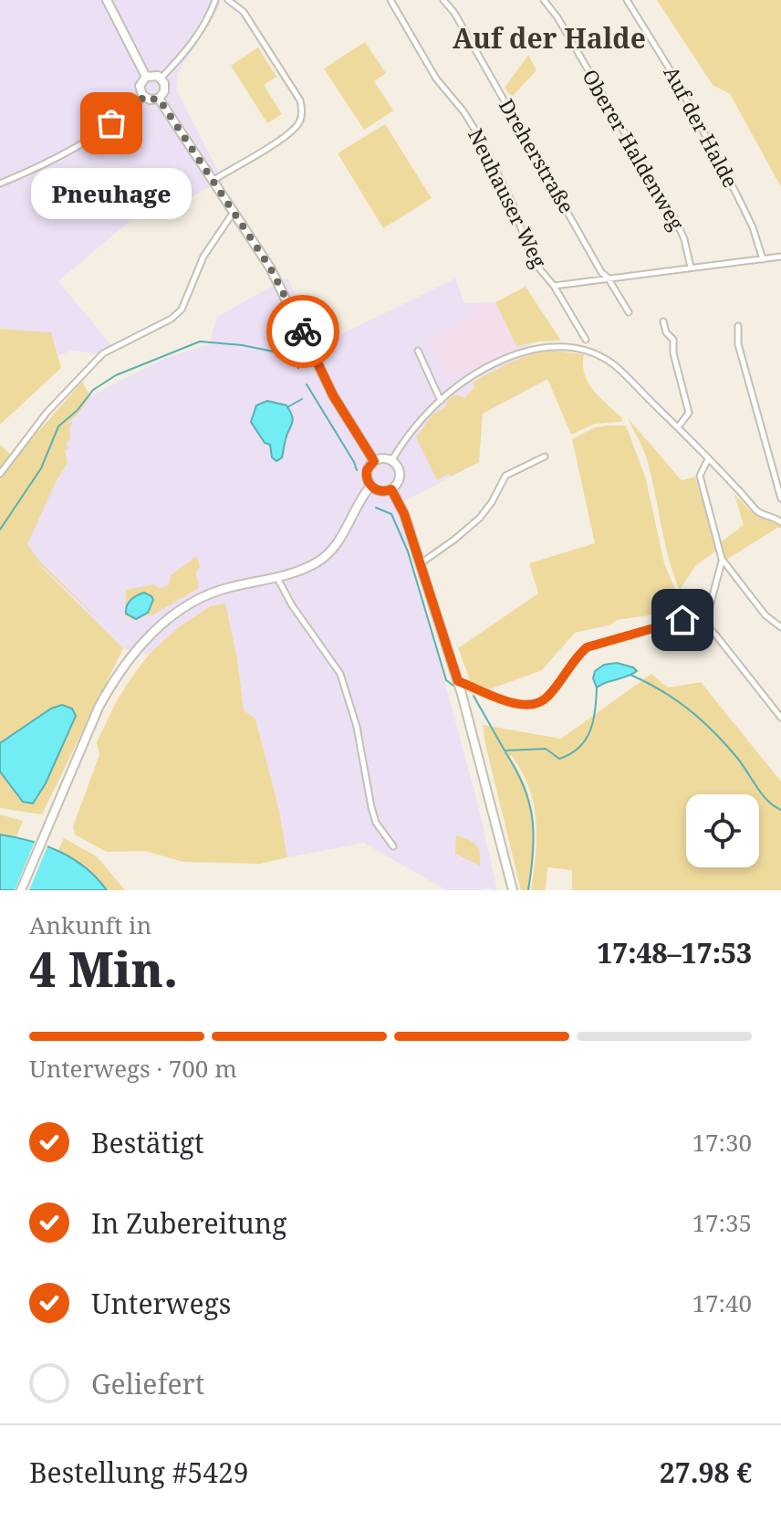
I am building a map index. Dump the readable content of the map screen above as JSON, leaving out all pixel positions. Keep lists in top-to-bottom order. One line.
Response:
{"streets":{"street":["Auf der Halde","Oberer Haldenweg","Dreherstraße","Neuhauser Weg"]},"districts":["Auf der Halde"],"places":["Pneuhage"],"page":{"bubble":"Pneuhage","heading":["4 Min.","Ankunft in","17:48–17:53"],"panel":["Bestellung #5429","27.98 €"],"bar":"Unterwegs · 700 m","list":[["Bestätigt","17:30"],["In Zubereitung","17:35"],["Unterwegs","17:40"],"Geliefert"]}}
